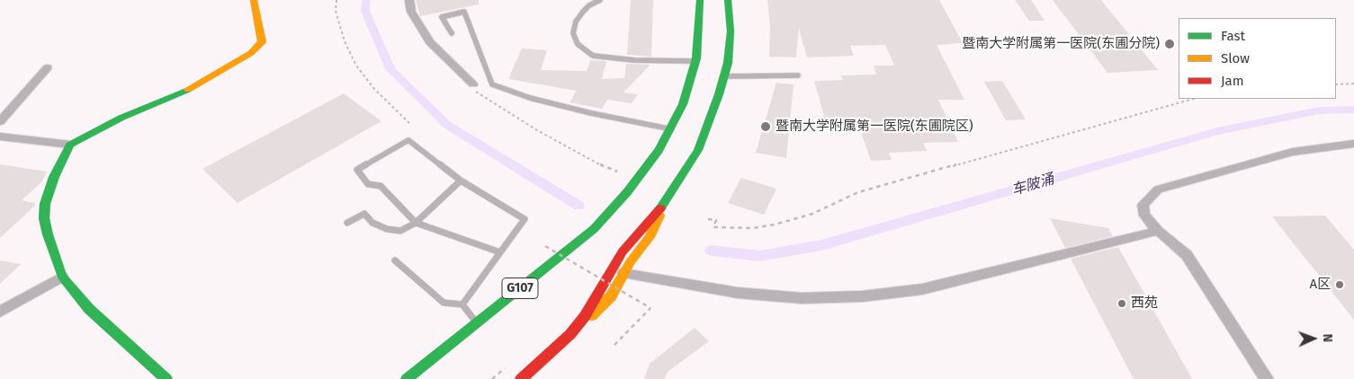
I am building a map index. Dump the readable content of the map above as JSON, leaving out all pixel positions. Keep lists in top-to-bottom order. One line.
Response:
{"streets":{"main road":["G107"]},"water":["车陂涌"],"places":["暨南大学附属第一医院(东圃分院)","暨南大学附属第一医院(东圃院区)","A区","西苑"],"legend":["Fast","Slow","Jam"],"north":"right"}
